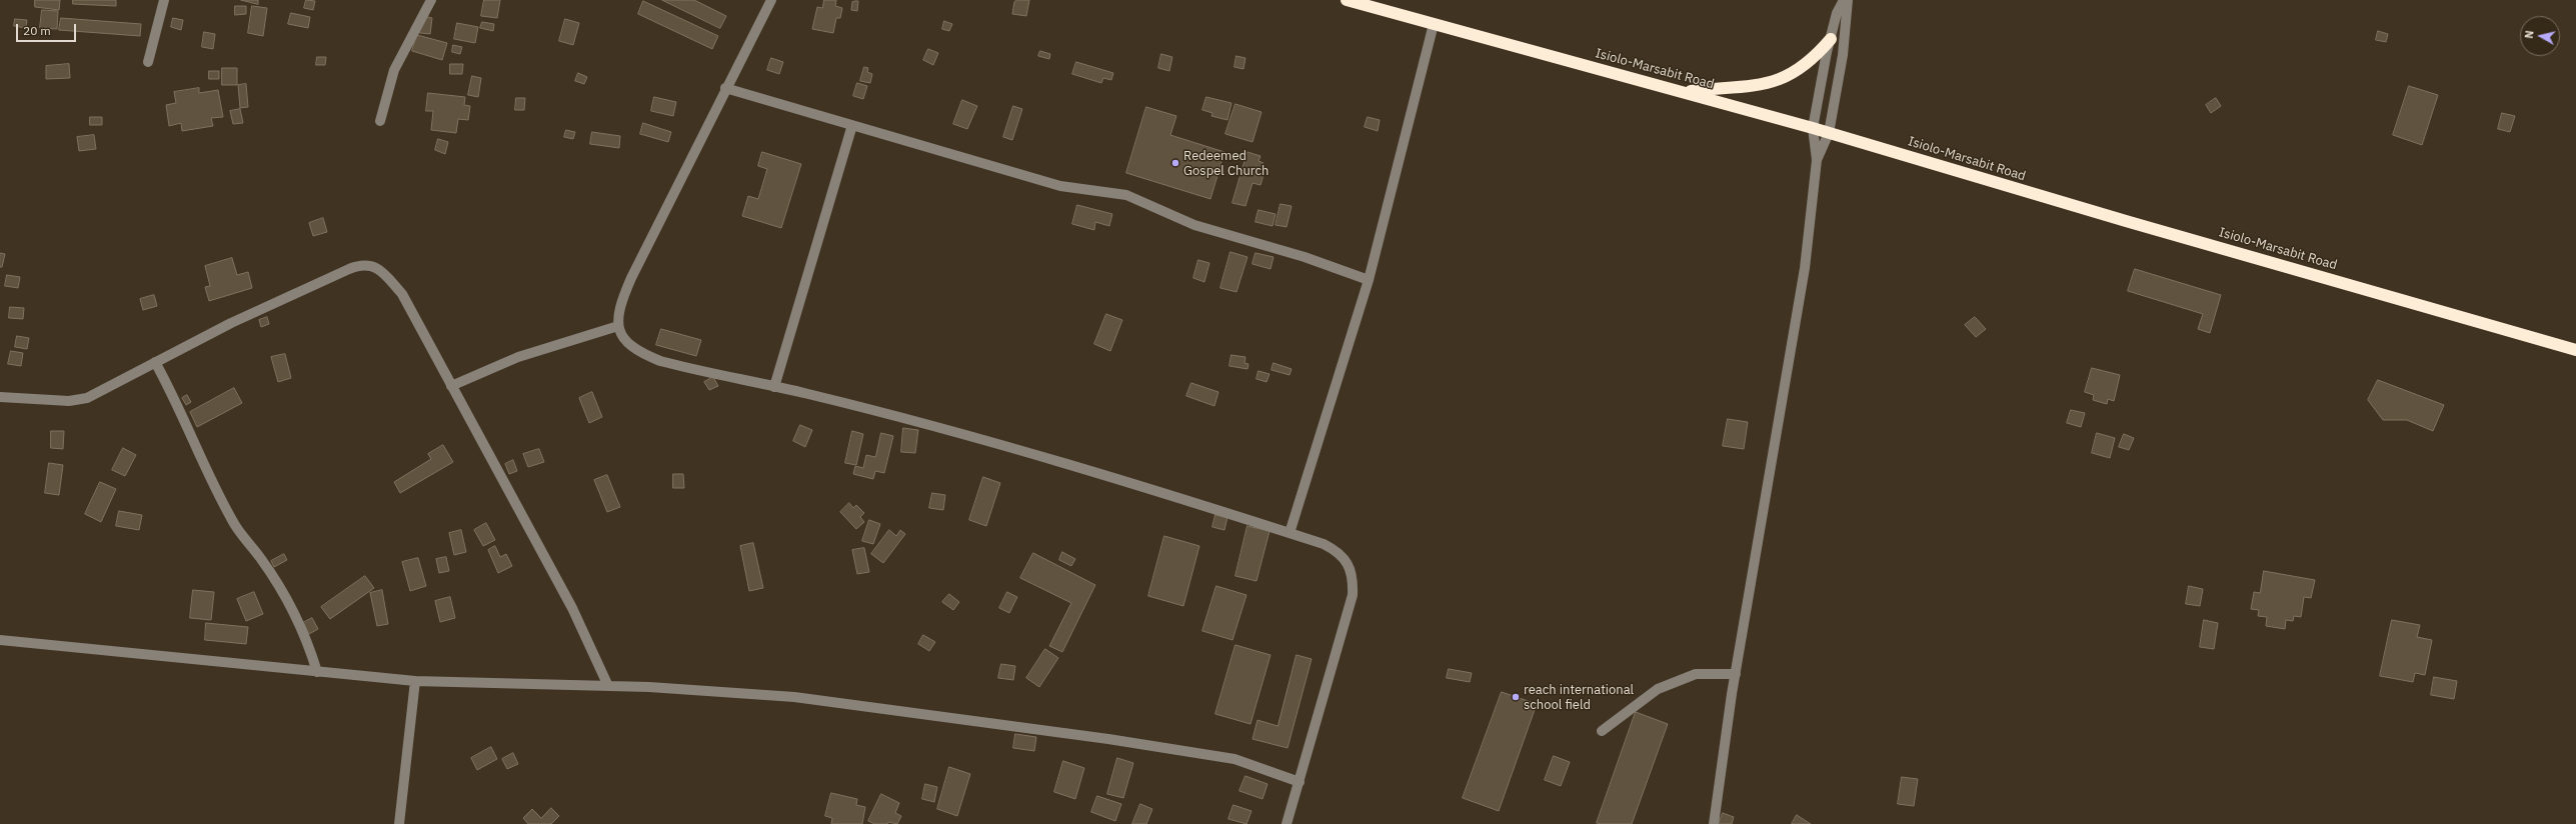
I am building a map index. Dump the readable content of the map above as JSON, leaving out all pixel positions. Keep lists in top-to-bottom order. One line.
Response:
{"streets":{"highway":["Isiolo-Marsabit Road"]},"places":["Redeemed Gospel Church","reach international school field"],"scale_bar":"20 m","north":"left"}
